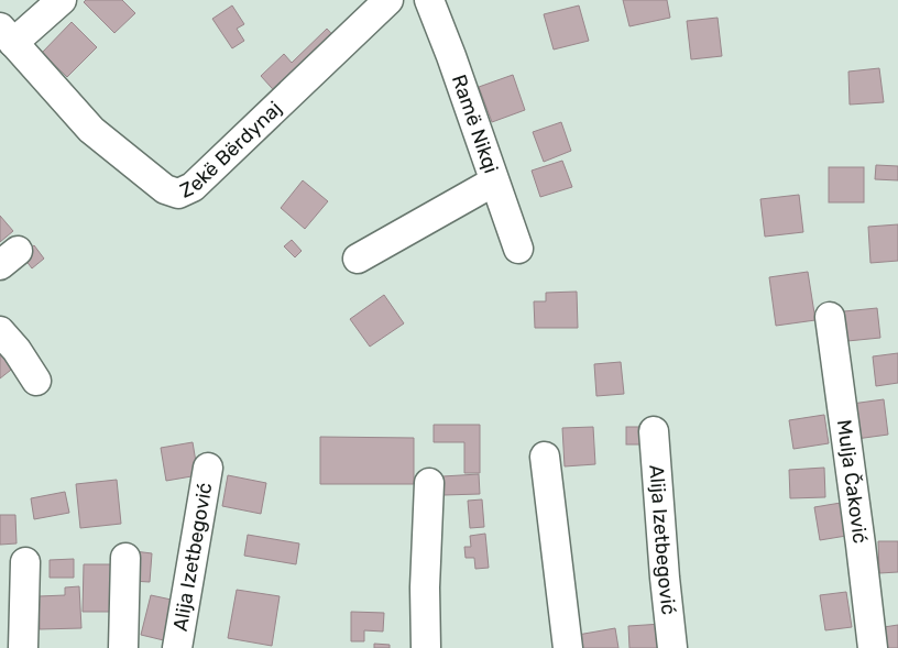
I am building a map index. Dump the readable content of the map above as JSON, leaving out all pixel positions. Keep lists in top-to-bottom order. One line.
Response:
{"streets":{"street":["Ramë Nikqi","Zekë Bërdynaj","Mulja Čaković","Alija Izetbegović"]}}
